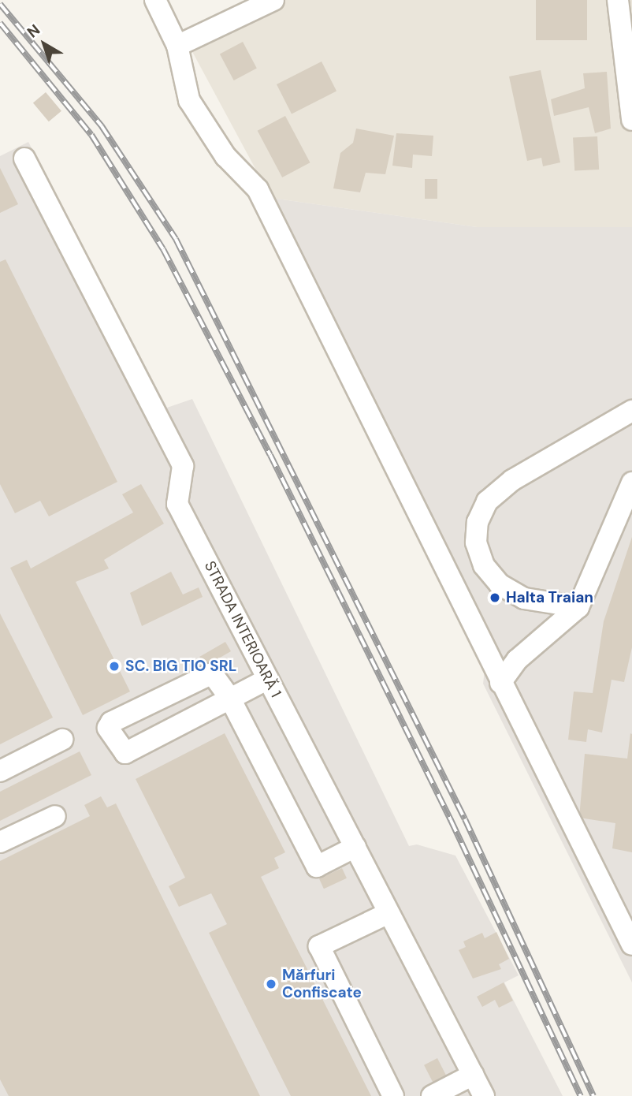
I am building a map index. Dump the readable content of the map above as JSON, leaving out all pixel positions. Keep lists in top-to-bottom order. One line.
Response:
{"streets":{"street":["STRADA INTERIOARĂ 1"]},"places":["Halta Traian","SC. BIG TIO SRL","Mărfuri Confiscate"],"north":"top left"}
